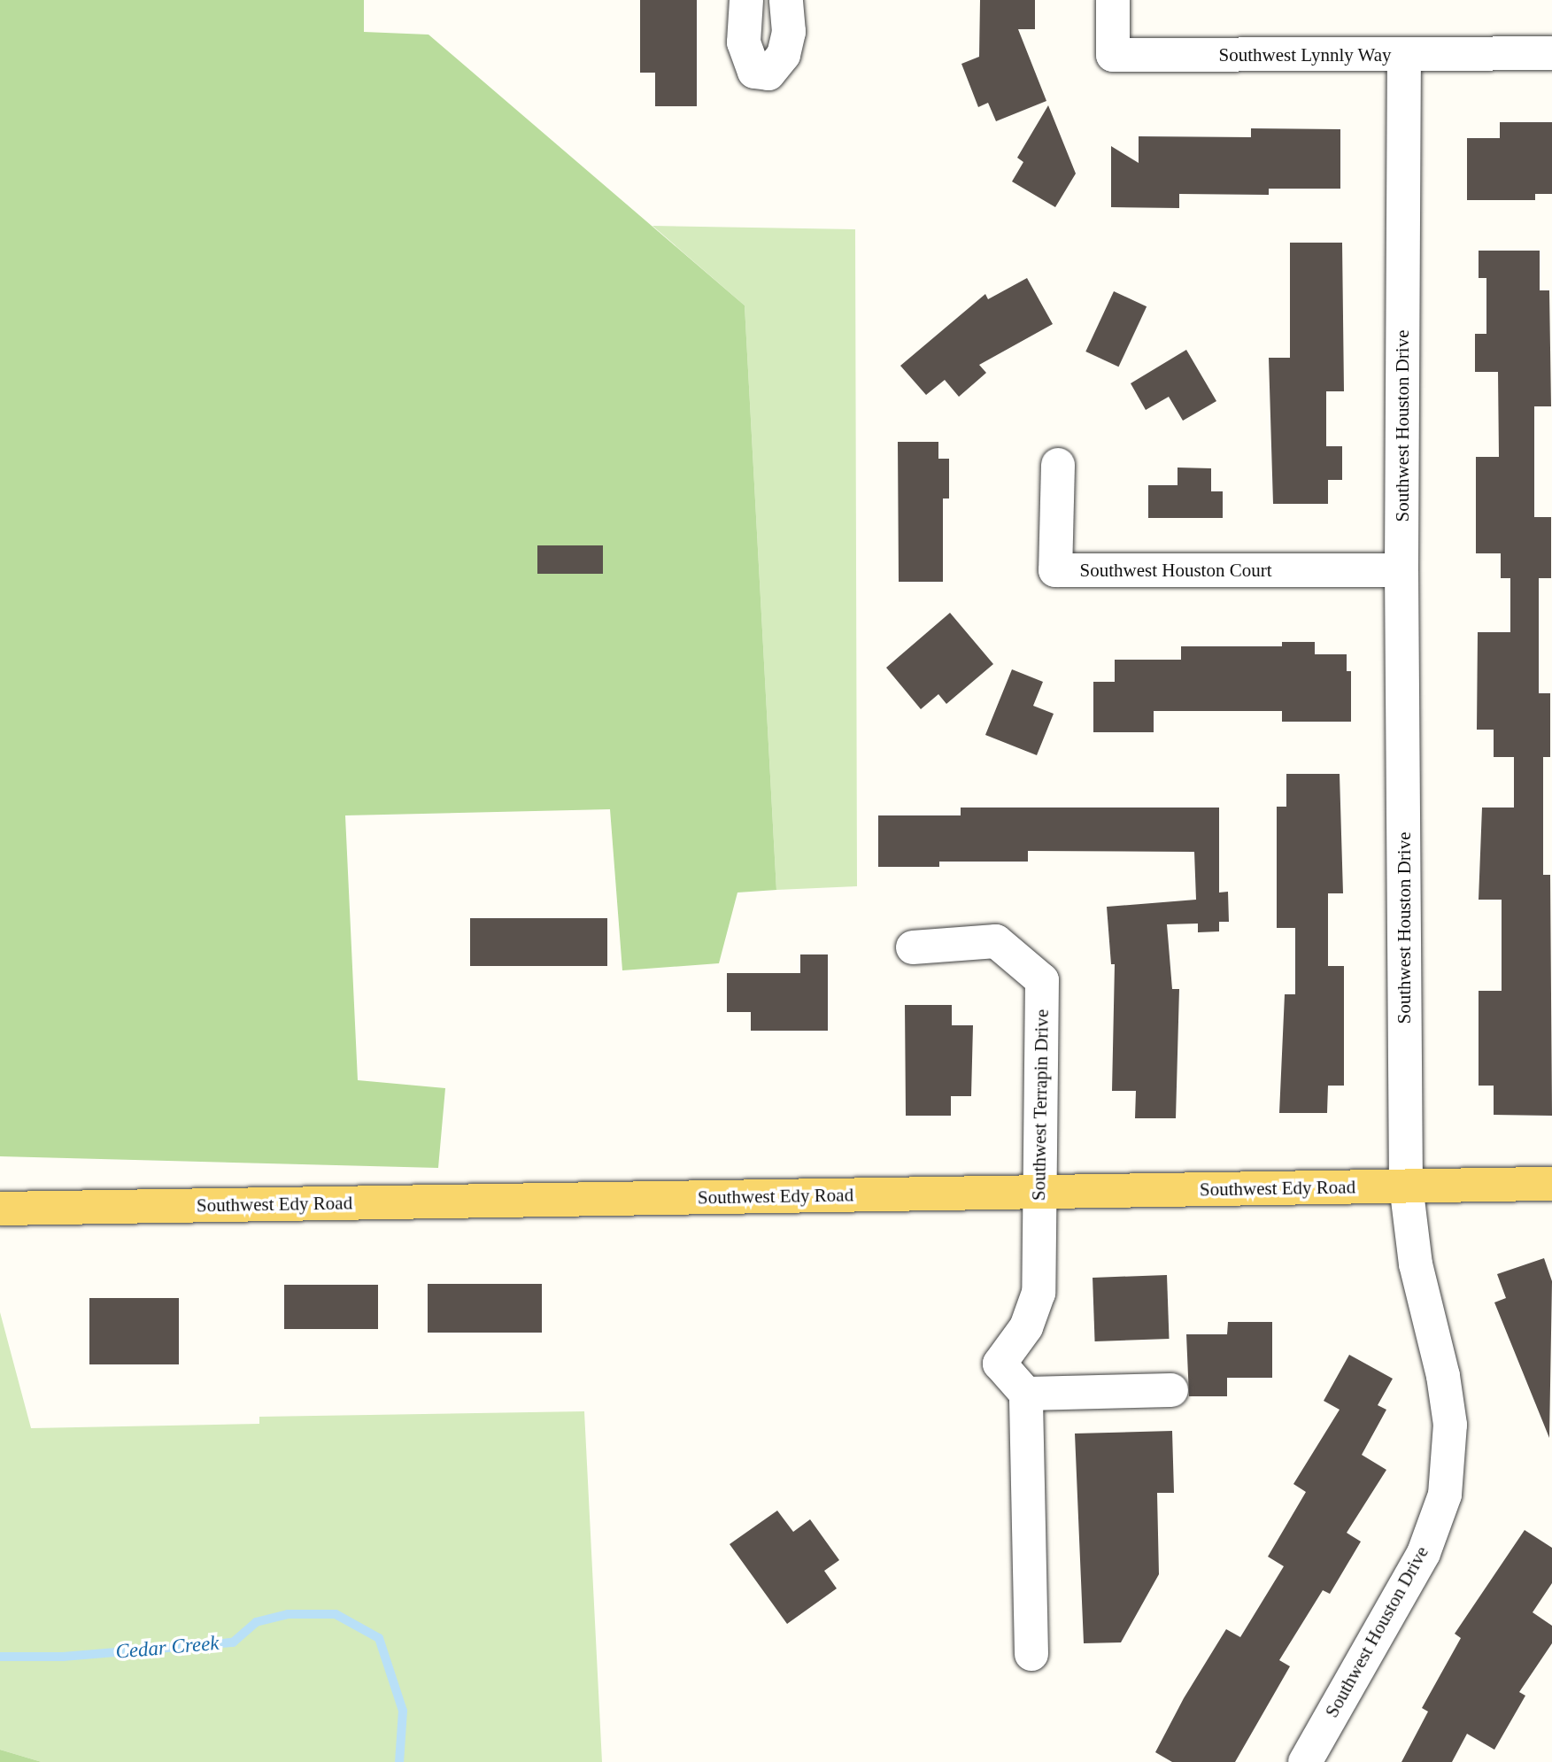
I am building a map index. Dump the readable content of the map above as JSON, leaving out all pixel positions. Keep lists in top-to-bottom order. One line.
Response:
{"streets":{"main road":["Southwest Edy Road"],"street":["Southwest Lynnly Way","Southwest Houston Drive","Southwest Houston Court","Southwest Terrapin Drive"]},"crossings":[["Southwest Lynnly Way","Southwest Houston Drive"],["Southwest Houston Drive","Southwest Houston Court"],["Southwest Houston Drive","Southwest Edy Road"],["Southwest Terrapin Drive","Southwest Edy Road"]],"water":["Cedar Creek"]}
